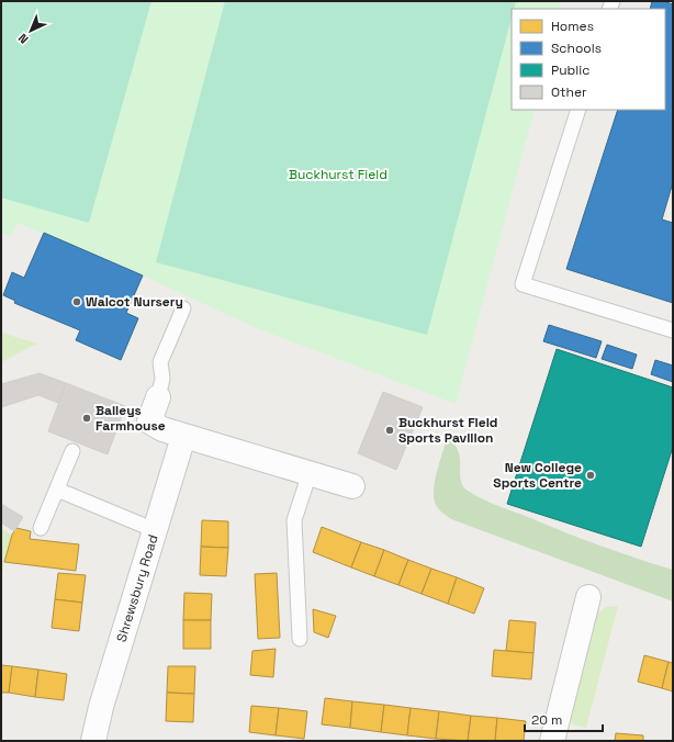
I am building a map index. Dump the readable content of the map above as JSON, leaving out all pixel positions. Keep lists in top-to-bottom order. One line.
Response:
{"streets":{"street":["Shrewsbury Road"]},"parks":["Buckhurst Field"],"places":["Walcot Nursery","Baileys Farmhouse","Buckhurst Field Sports Pavilion","New College Sports Centre"],"legend":["Homes","Schools","Public","Other"],"scale_bar":"20 m","north":"bottom left"}
